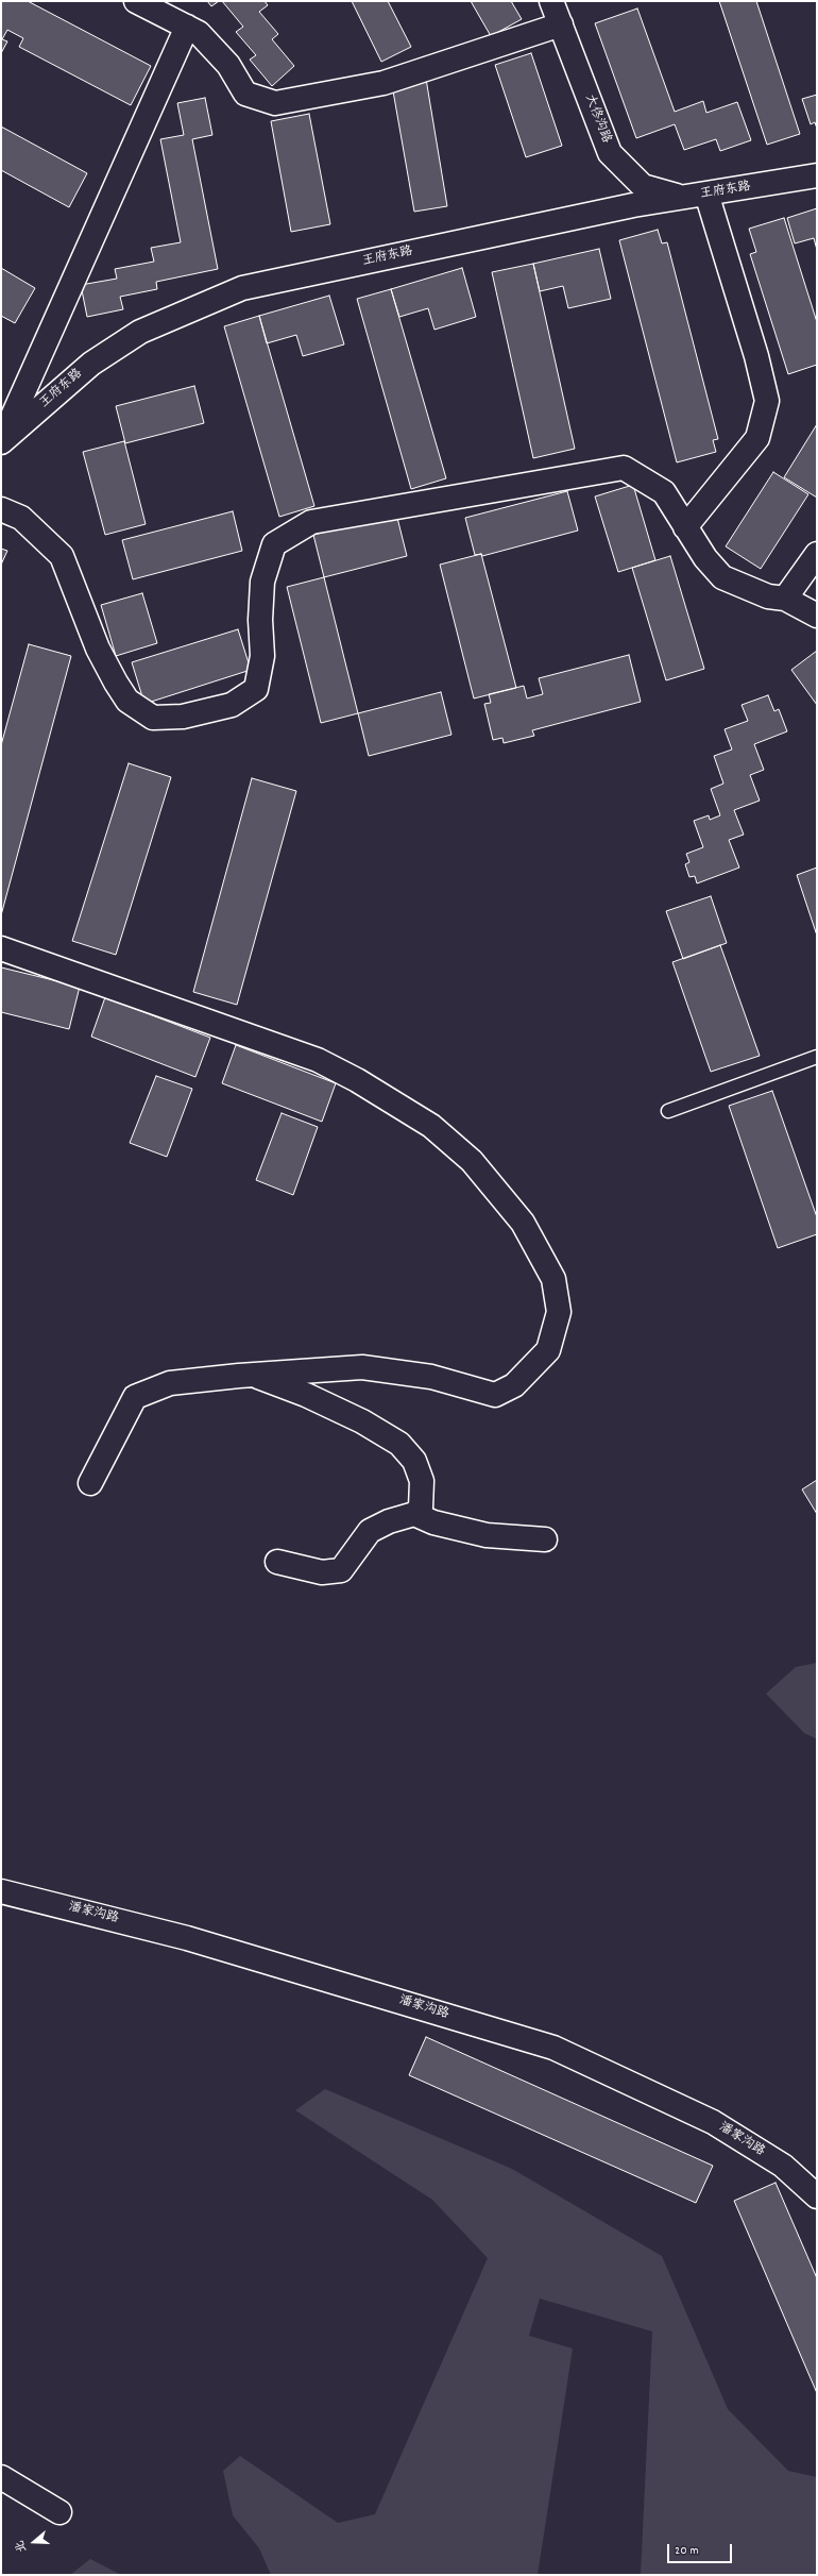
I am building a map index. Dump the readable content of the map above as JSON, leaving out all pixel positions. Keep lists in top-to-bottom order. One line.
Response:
{"streets":{"street":["大佟沟路","王府东路","潘家沟路"]},"crossings":[["大佟沟路","王府东路"]],"scale_bar":"20 m","north":"left"}
